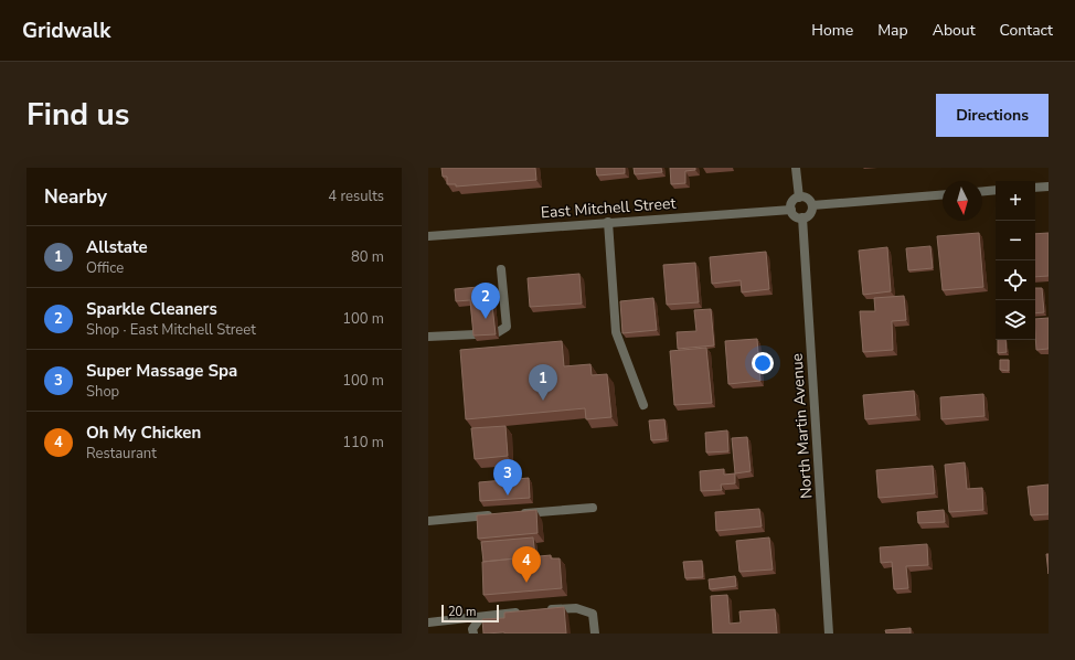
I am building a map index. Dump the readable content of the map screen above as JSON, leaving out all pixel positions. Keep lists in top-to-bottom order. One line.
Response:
{"streets":{"street":["East Mitchell Street","North Martin Avenue"]},"crossings":[["East Mitchell Street","North Martin Avenue"]],"scale_bar":"20 m","north":"bottom","page":{"header":"Gridwalk","nav":["Home","Map","About","Contact"],"title":"Find us","buttons":"Directions","heading":["Nearby","4 results"],"map_buttons":["+","−"],"list":[{"mark":"1","name":"Allstate","note":"Office","value":"80 m"},{"mark":"2","name":"Sparkle Cleaners","note":"Shop · East Mitchell Street","value":"100 m"},{"mark":"3","name":"Super Massage Spa","note":"Shop","value":"100 m"},{"mark":"4","name":"Oh My Chicken","note":"Restaurant","value":"110 m"}],"pins":["2","1","3","4"],"scale":"20 m"}}
